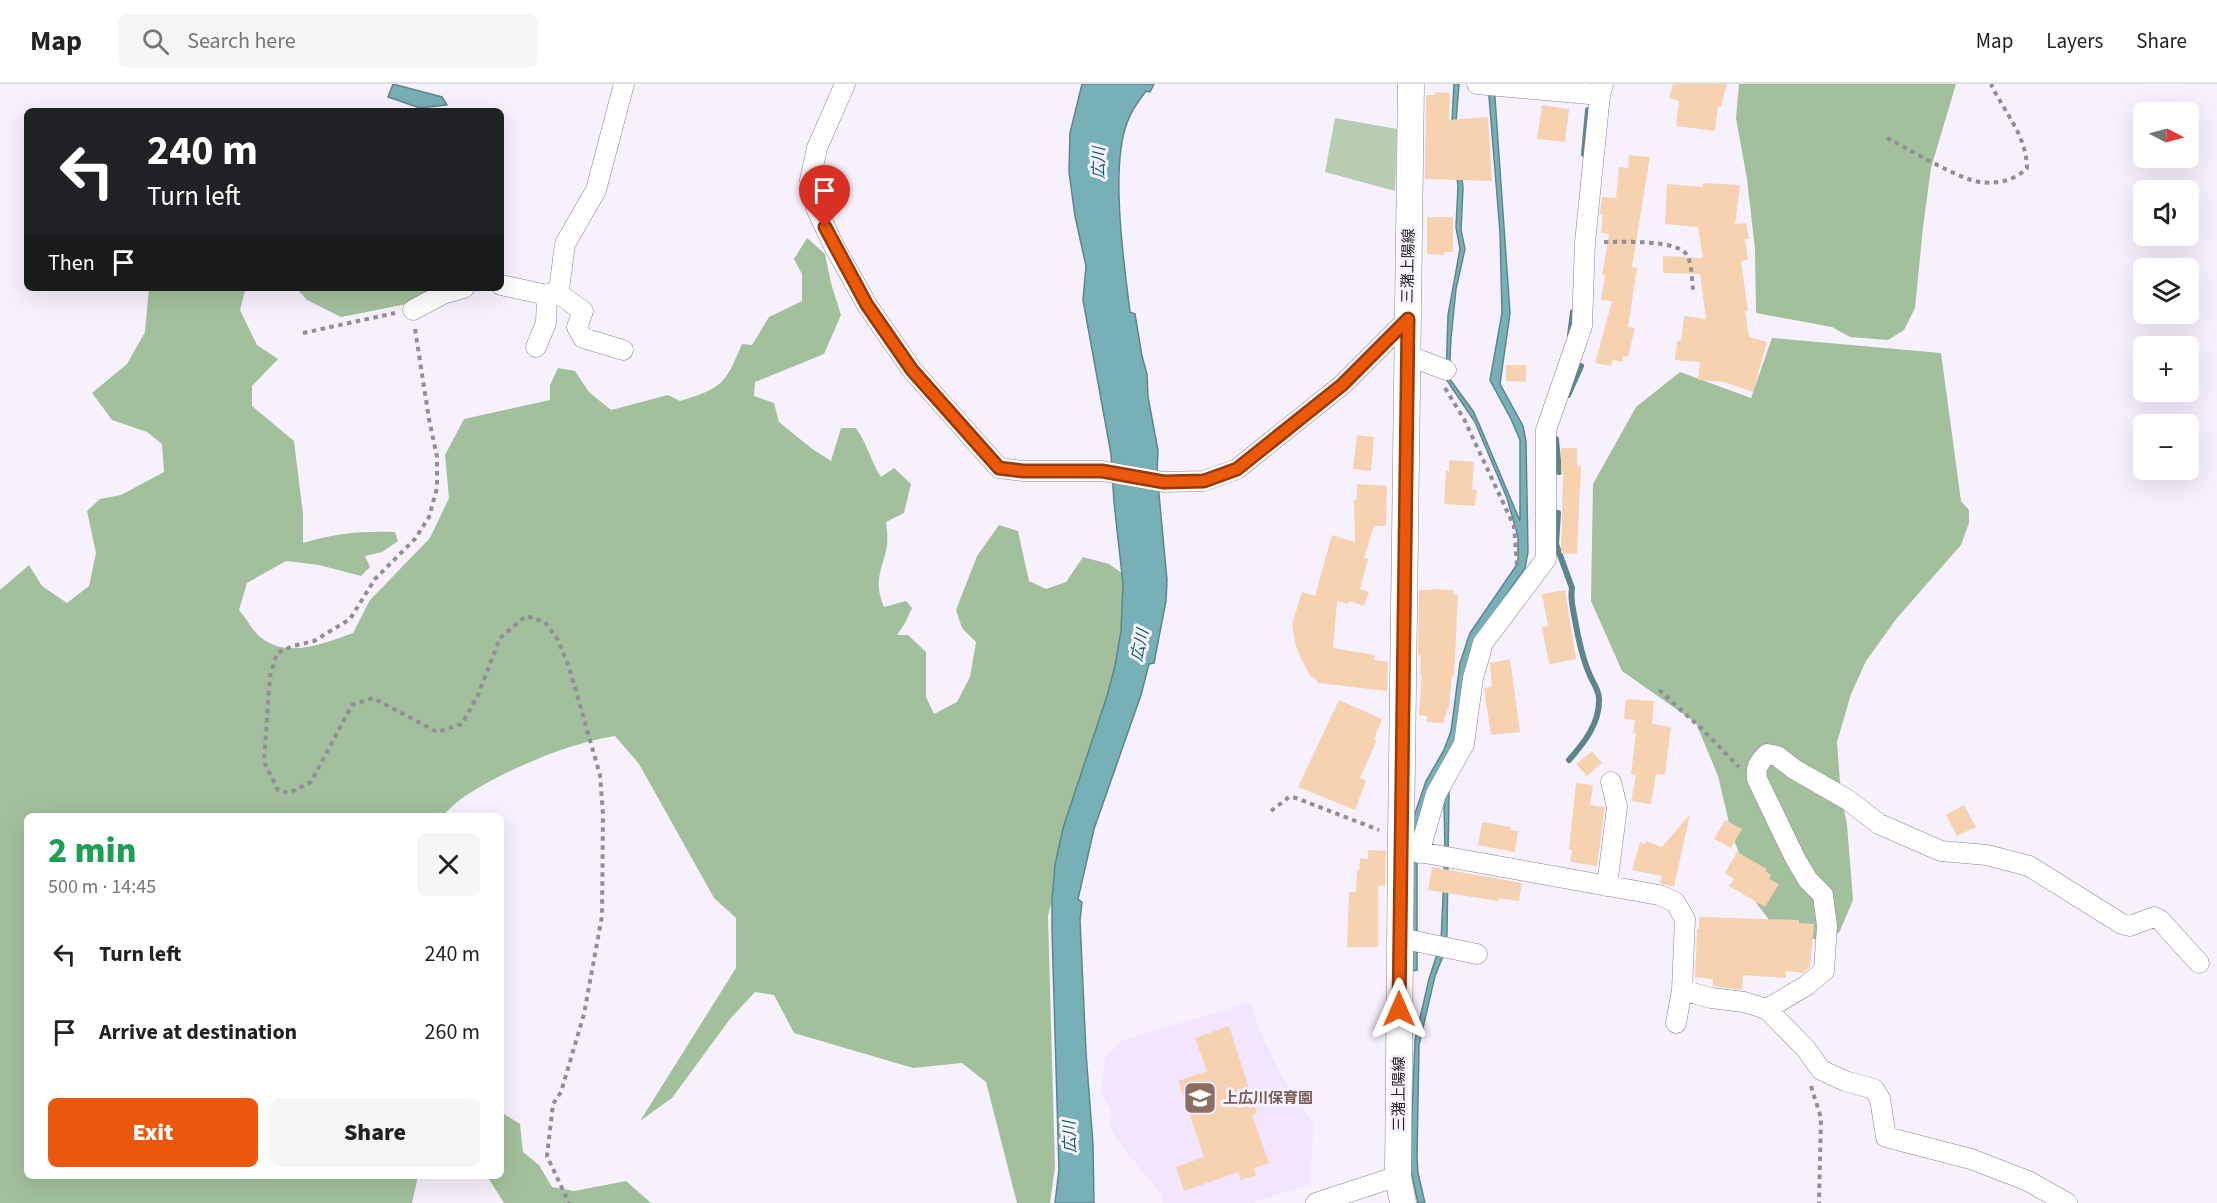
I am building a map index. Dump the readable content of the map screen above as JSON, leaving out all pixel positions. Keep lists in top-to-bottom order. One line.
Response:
{"streets":{"main road":["三潴上陽線"]},"water":["広川"],"places":{"school or university":["上広川保育園"]},"north":"right","page":{"header":"Map","search":"Search here","nav":["Map","Layers","Share"],"map_buttons":["+","−"],"turn":["240 m","Turn left"],"then":"Then","heading":["2 min","500 m · 14:45"],"list":[{"name":"Turn left","value":"240 m"},{"name":"Arrive at destination","value":"260 m"}],"buttons":["Exit","Share"]}}
